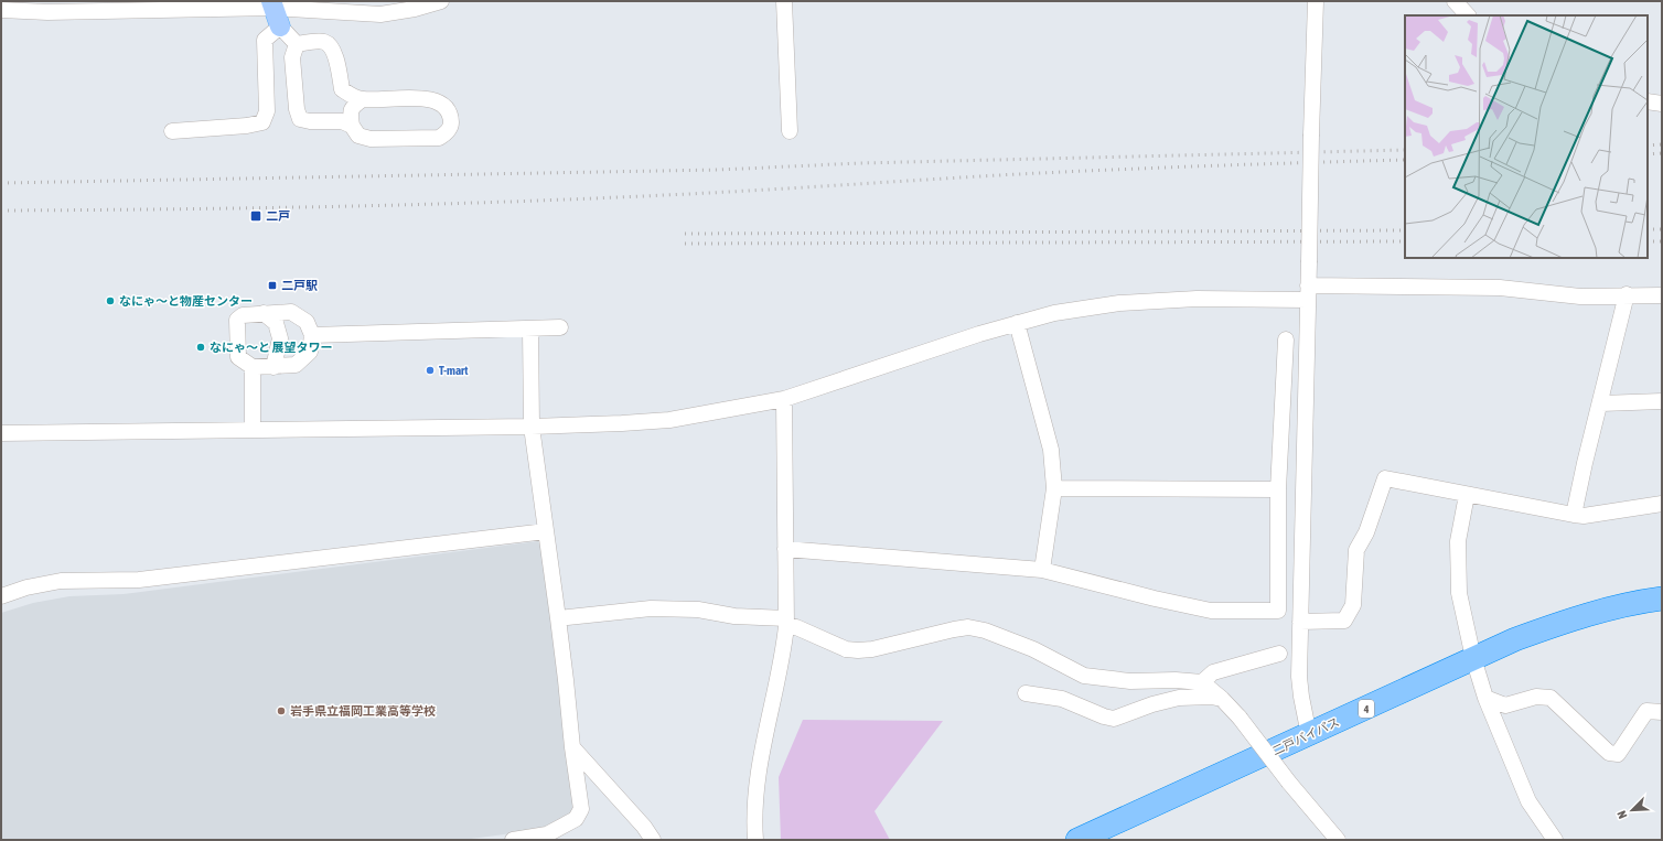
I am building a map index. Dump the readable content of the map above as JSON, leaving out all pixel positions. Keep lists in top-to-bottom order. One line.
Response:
{"streets":{"highway":["4","二戸バイパス"]},"places":{"transit":["二戸","二戸駅"],"other":["なにゃ～と物産センター","なにゃ～と 展望タワー","T-mart","岩手県立福岡工業高等学校"]},"north":"bottom left"}
